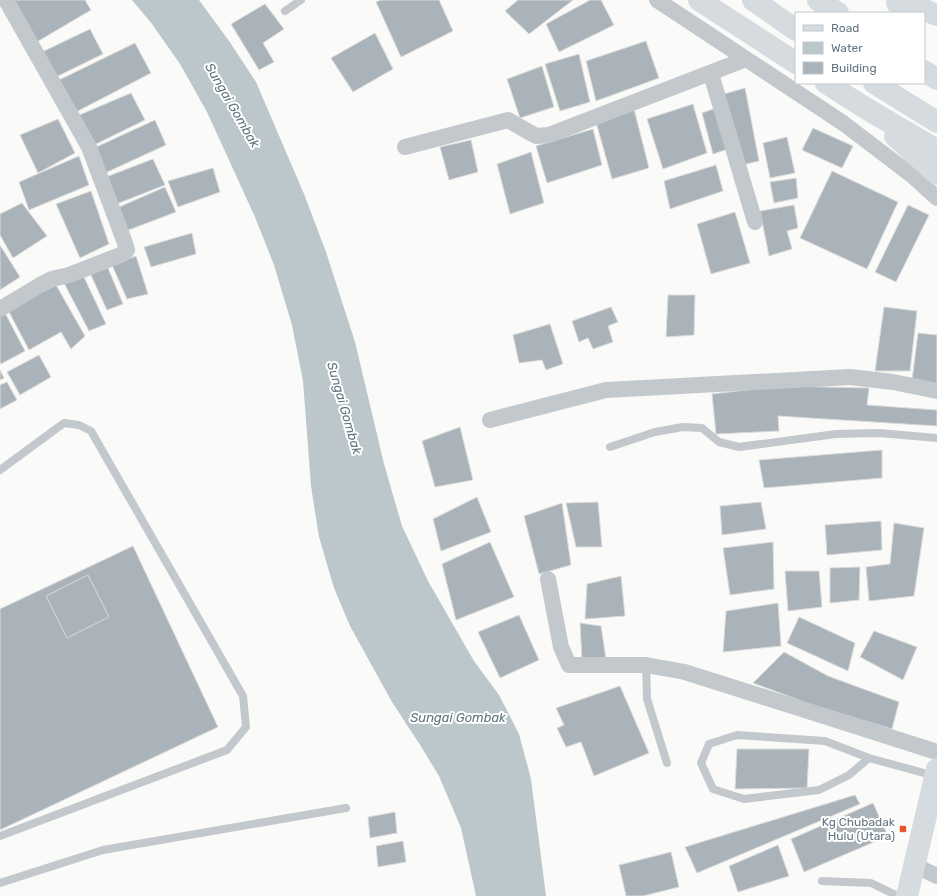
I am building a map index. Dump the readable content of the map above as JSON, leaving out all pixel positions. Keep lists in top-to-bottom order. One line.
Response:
{"water":["Sungai Gombak"],"places":{"transit":["Kg Chubadak Hulu (Utara)"]},"legend":["Road","Water","Building"]}
